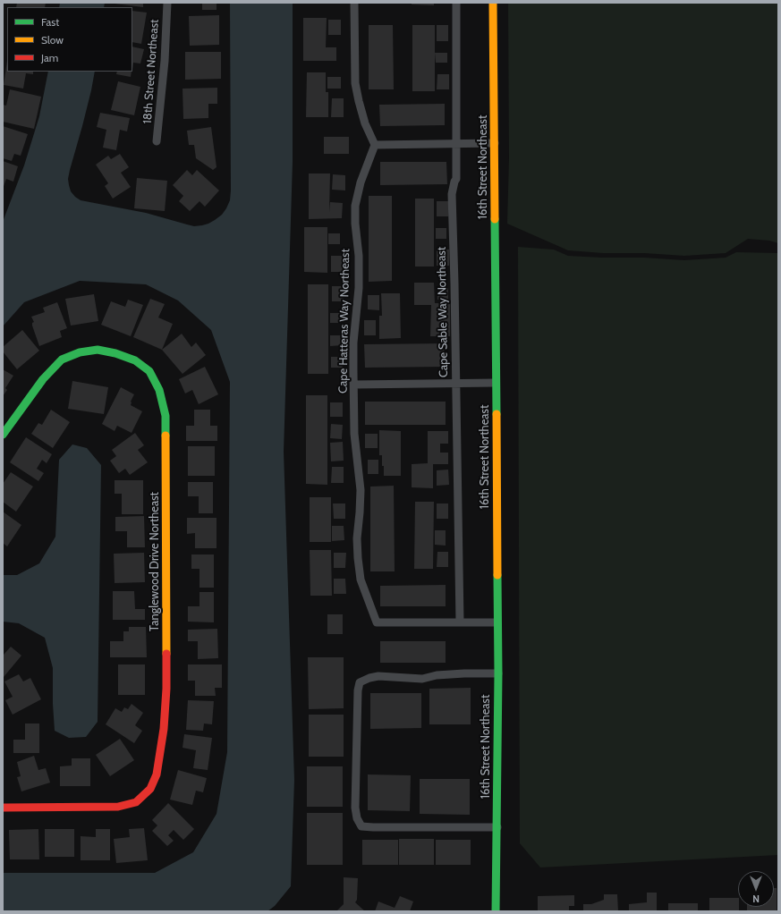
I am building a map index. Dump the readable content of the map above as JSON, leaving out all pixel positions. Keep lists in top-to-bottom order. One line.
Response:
{"streets":{"street":["18th Street Northeast","16th Street Northeast","Cape Sable Way Northeast","Cape Hatteras Way Northeast","Tanglewood Drive Northeast"]},"crossings":[["Cape Sable Way Northeast","Cape Hatteras Way Northeast"]],"legend":["Fast","Slow","Jam"],"north":"bottom"}
